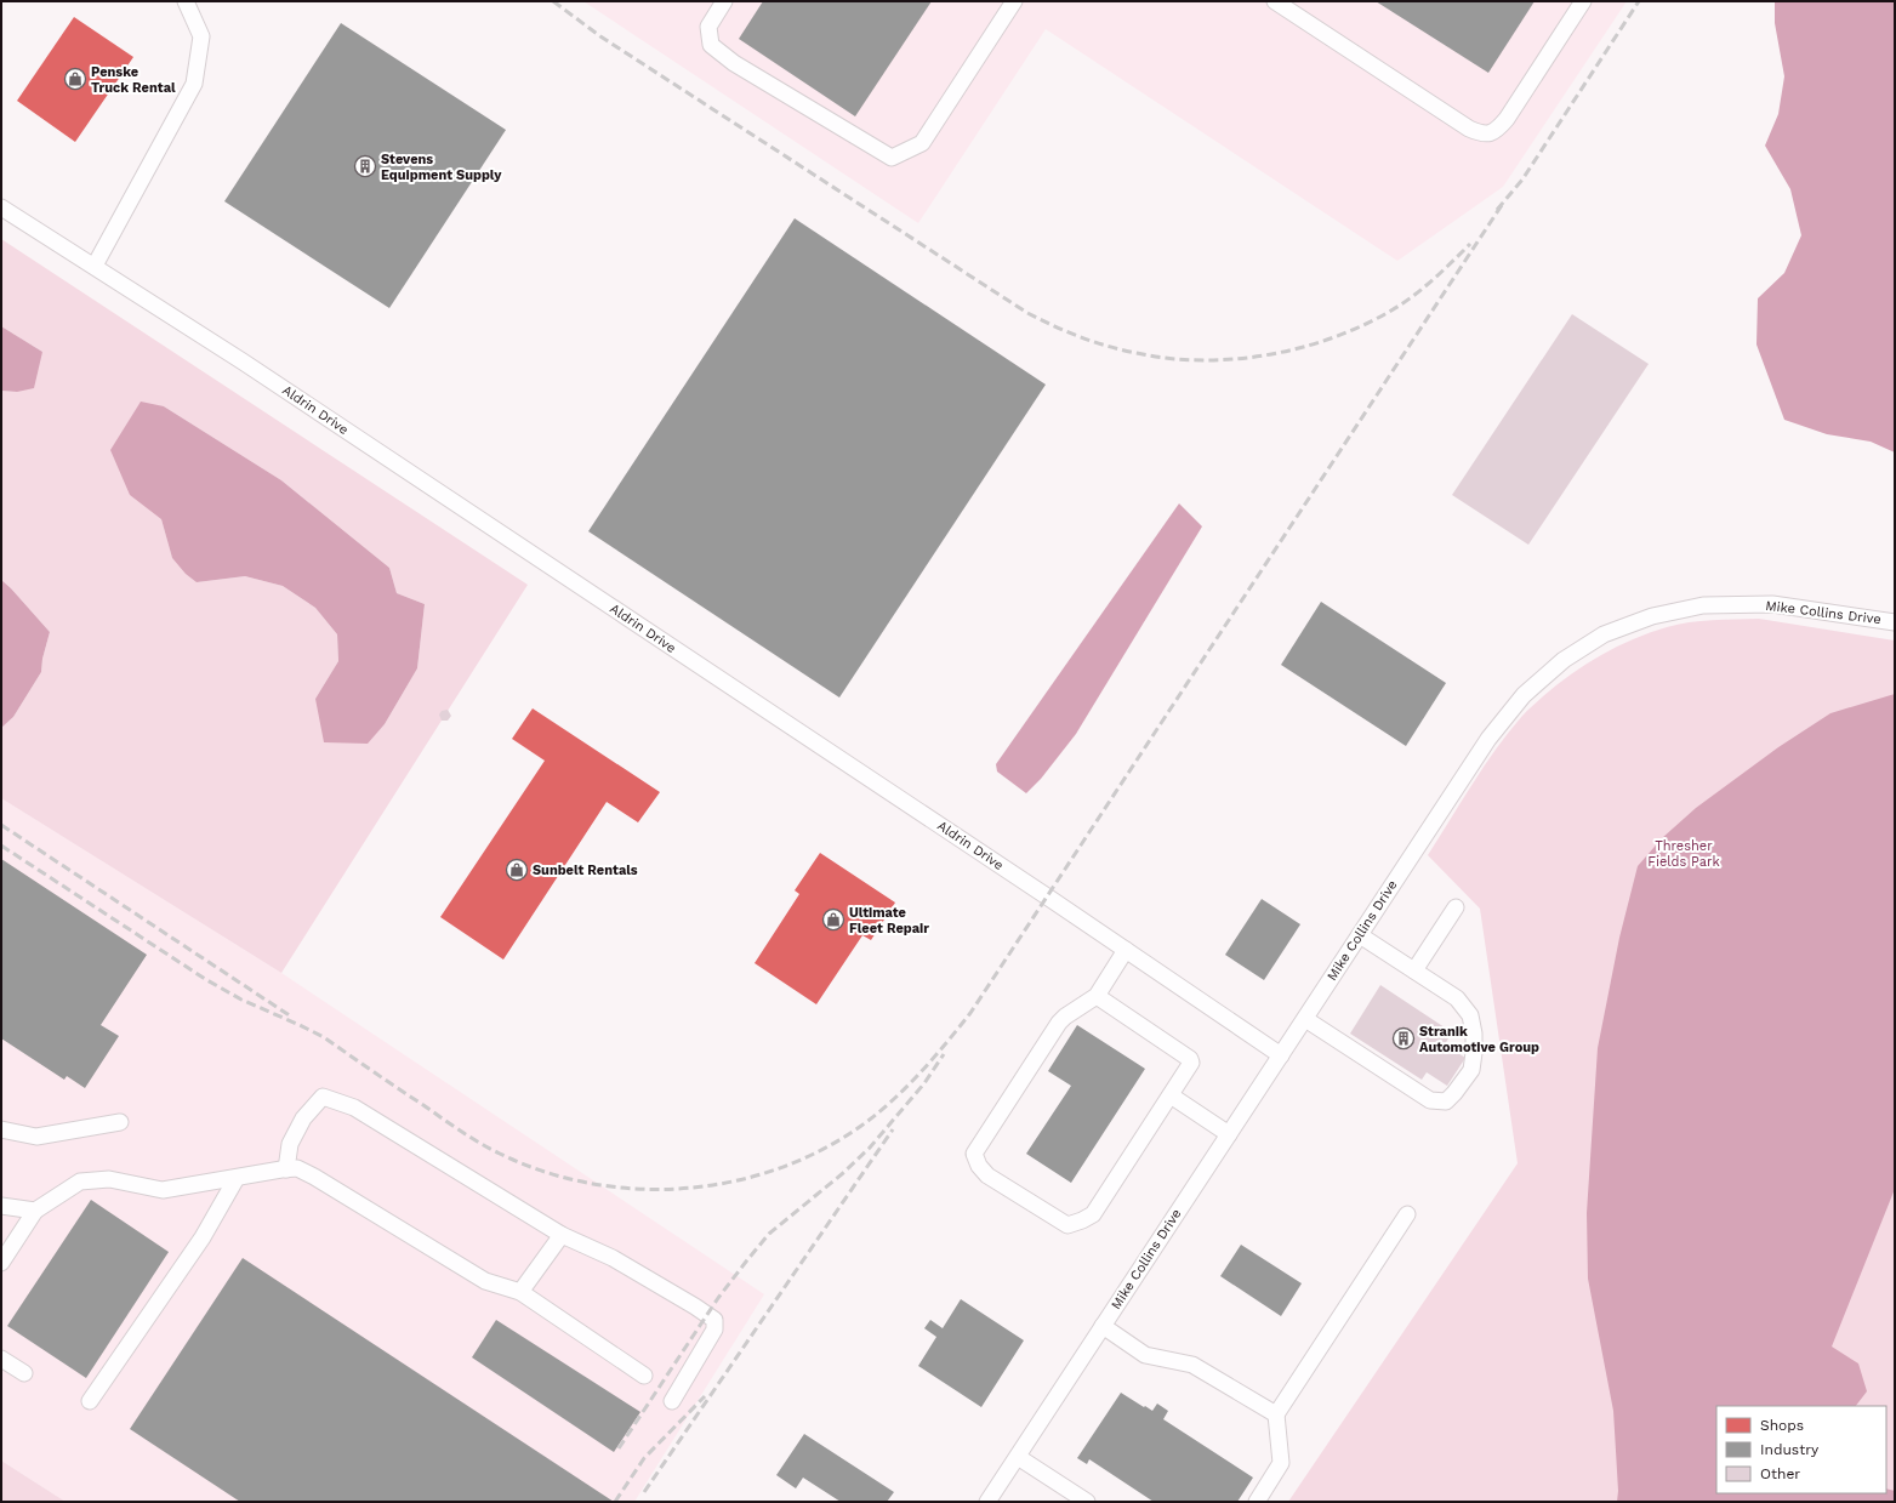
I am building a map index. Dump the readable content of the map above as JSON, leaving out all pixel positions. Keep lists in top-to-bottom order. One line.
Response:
{"streets":{"street":["Aldrin Drive","Mike Collins Drive"]},"crossings":[["Aldrin Drive","Mike Collins Drive"]],"parks":["Thresher Fields Park"],"places":{"shop":["Penske Truck Rental","Sunbelt Rentals","Ultimate Fleet Repair"],"building":["Stevens Equipment Supply","Stranik Automotive Group"]},"legend":["Shops","Industry","Other"]}
